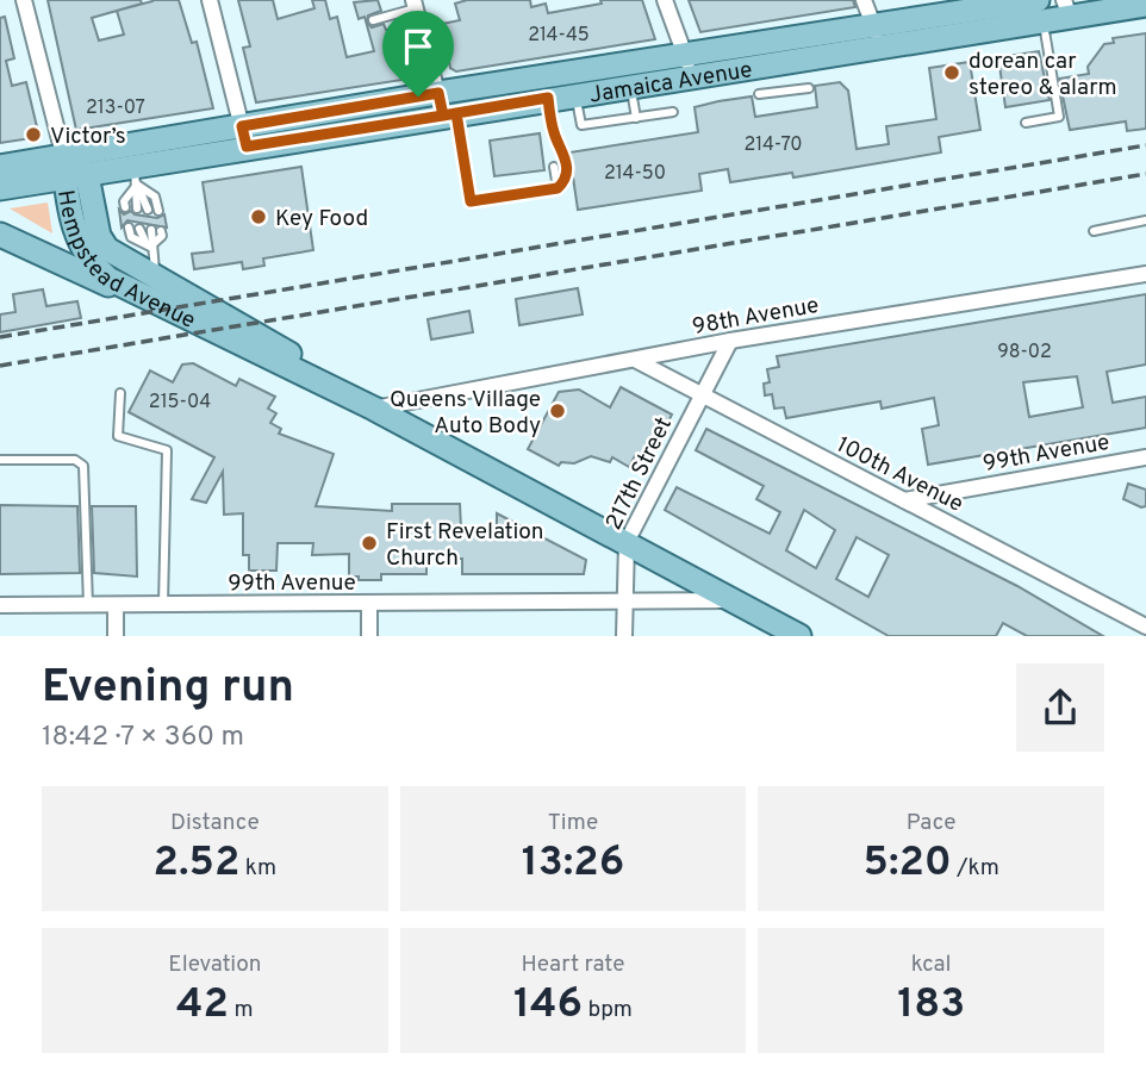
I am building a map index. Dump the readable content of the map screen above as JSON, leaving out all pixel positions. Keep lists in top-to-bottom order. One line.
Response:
{"streets":{"main road":["Jamaica Avenue","Hempstead Avenue"],"street":["98th Avenue","99th Avenue","217th Street","100th Avenue"]},"crossings":[["Jamaica Avenue","Hempstead Avenue"],["Hempstead Avenue","98th Avenue"],["Hempstead Avenue","99th Avenue"],["Hempstead Avenue","217th Street"],["98th Avenue","217th Street"],["98th Avenue","100th Avenue"],["99th Avenue","217th Street"],["99th Avenue","100th Avenue"],["217th Street","100th Avenue"]],"places":["dorean car stereo & alarm","Victor’s","Key Food","Queens Village Auto Body","First Revelation Church"],"house_numbers":["214-45","213-07","214-70","214-50","98-02","215-04"],"page":{"heading":["Evening run","18:42 · 7 × 360 m"],"stats":[["Distance","2.52 km"],["Time","13:26"],["Pace","5:20 /km"],["Elevation","42 m"],["Heart rate","146 bpm"],["kcal","183"]]}}
